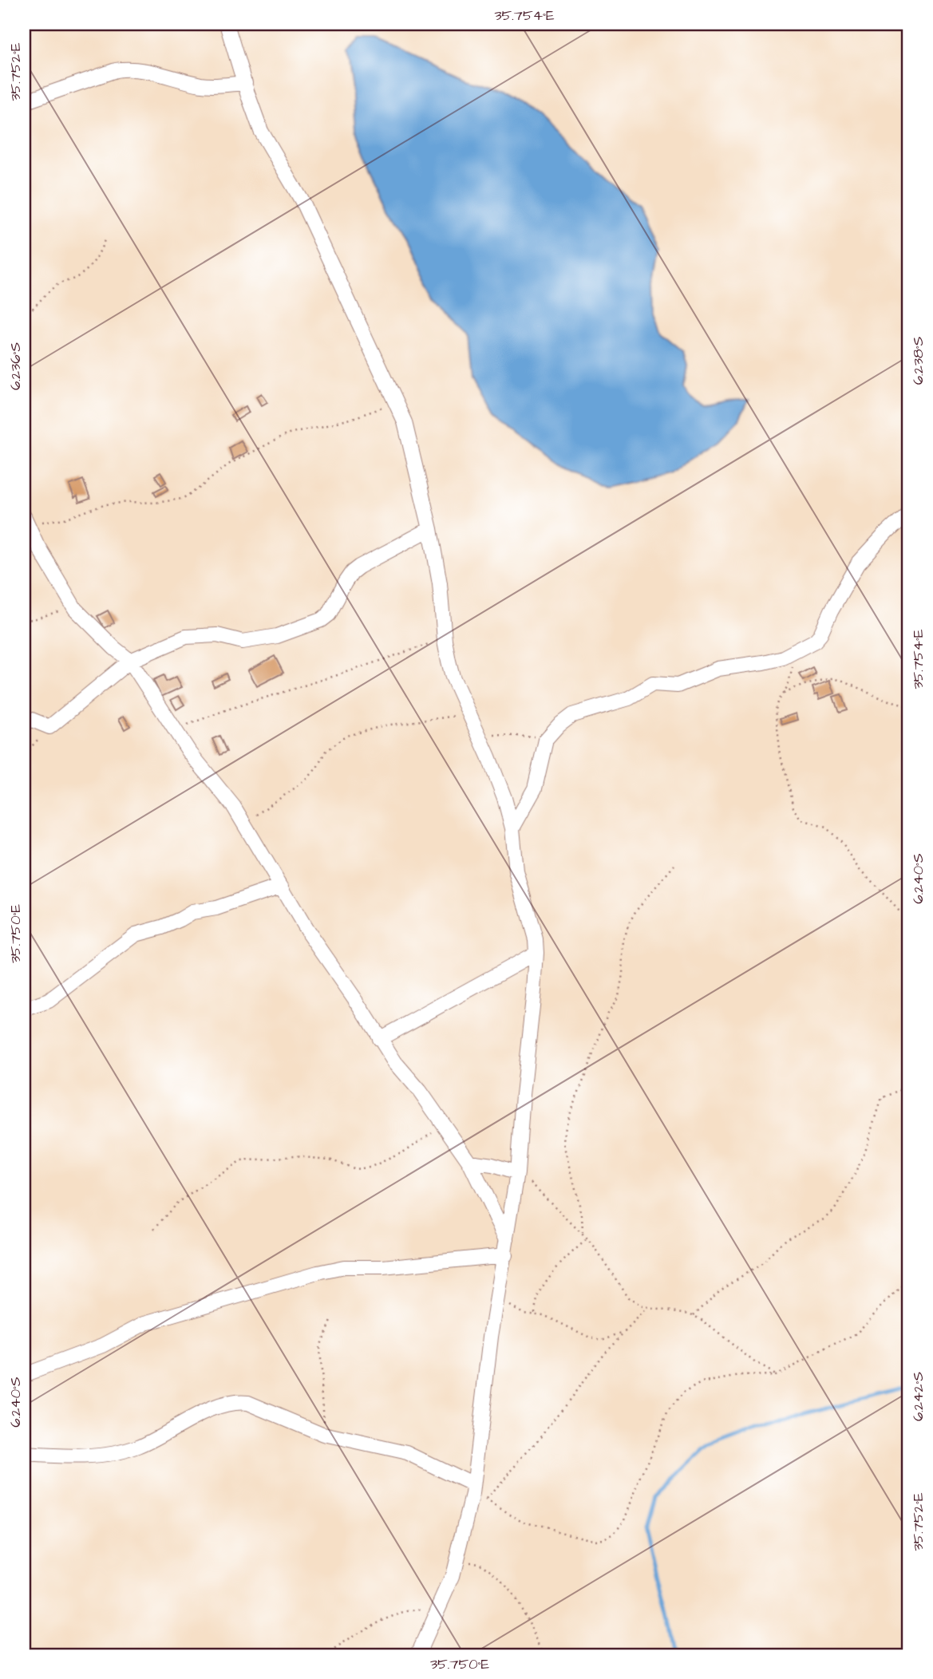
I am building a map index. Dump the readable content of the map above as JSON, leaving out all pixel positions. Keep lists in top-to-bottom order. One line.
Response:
{"coordinates":["35.754°E","35.752°E","6.238°S","6.236°S","6.240°S","35.750°E","6.242°S"]}
